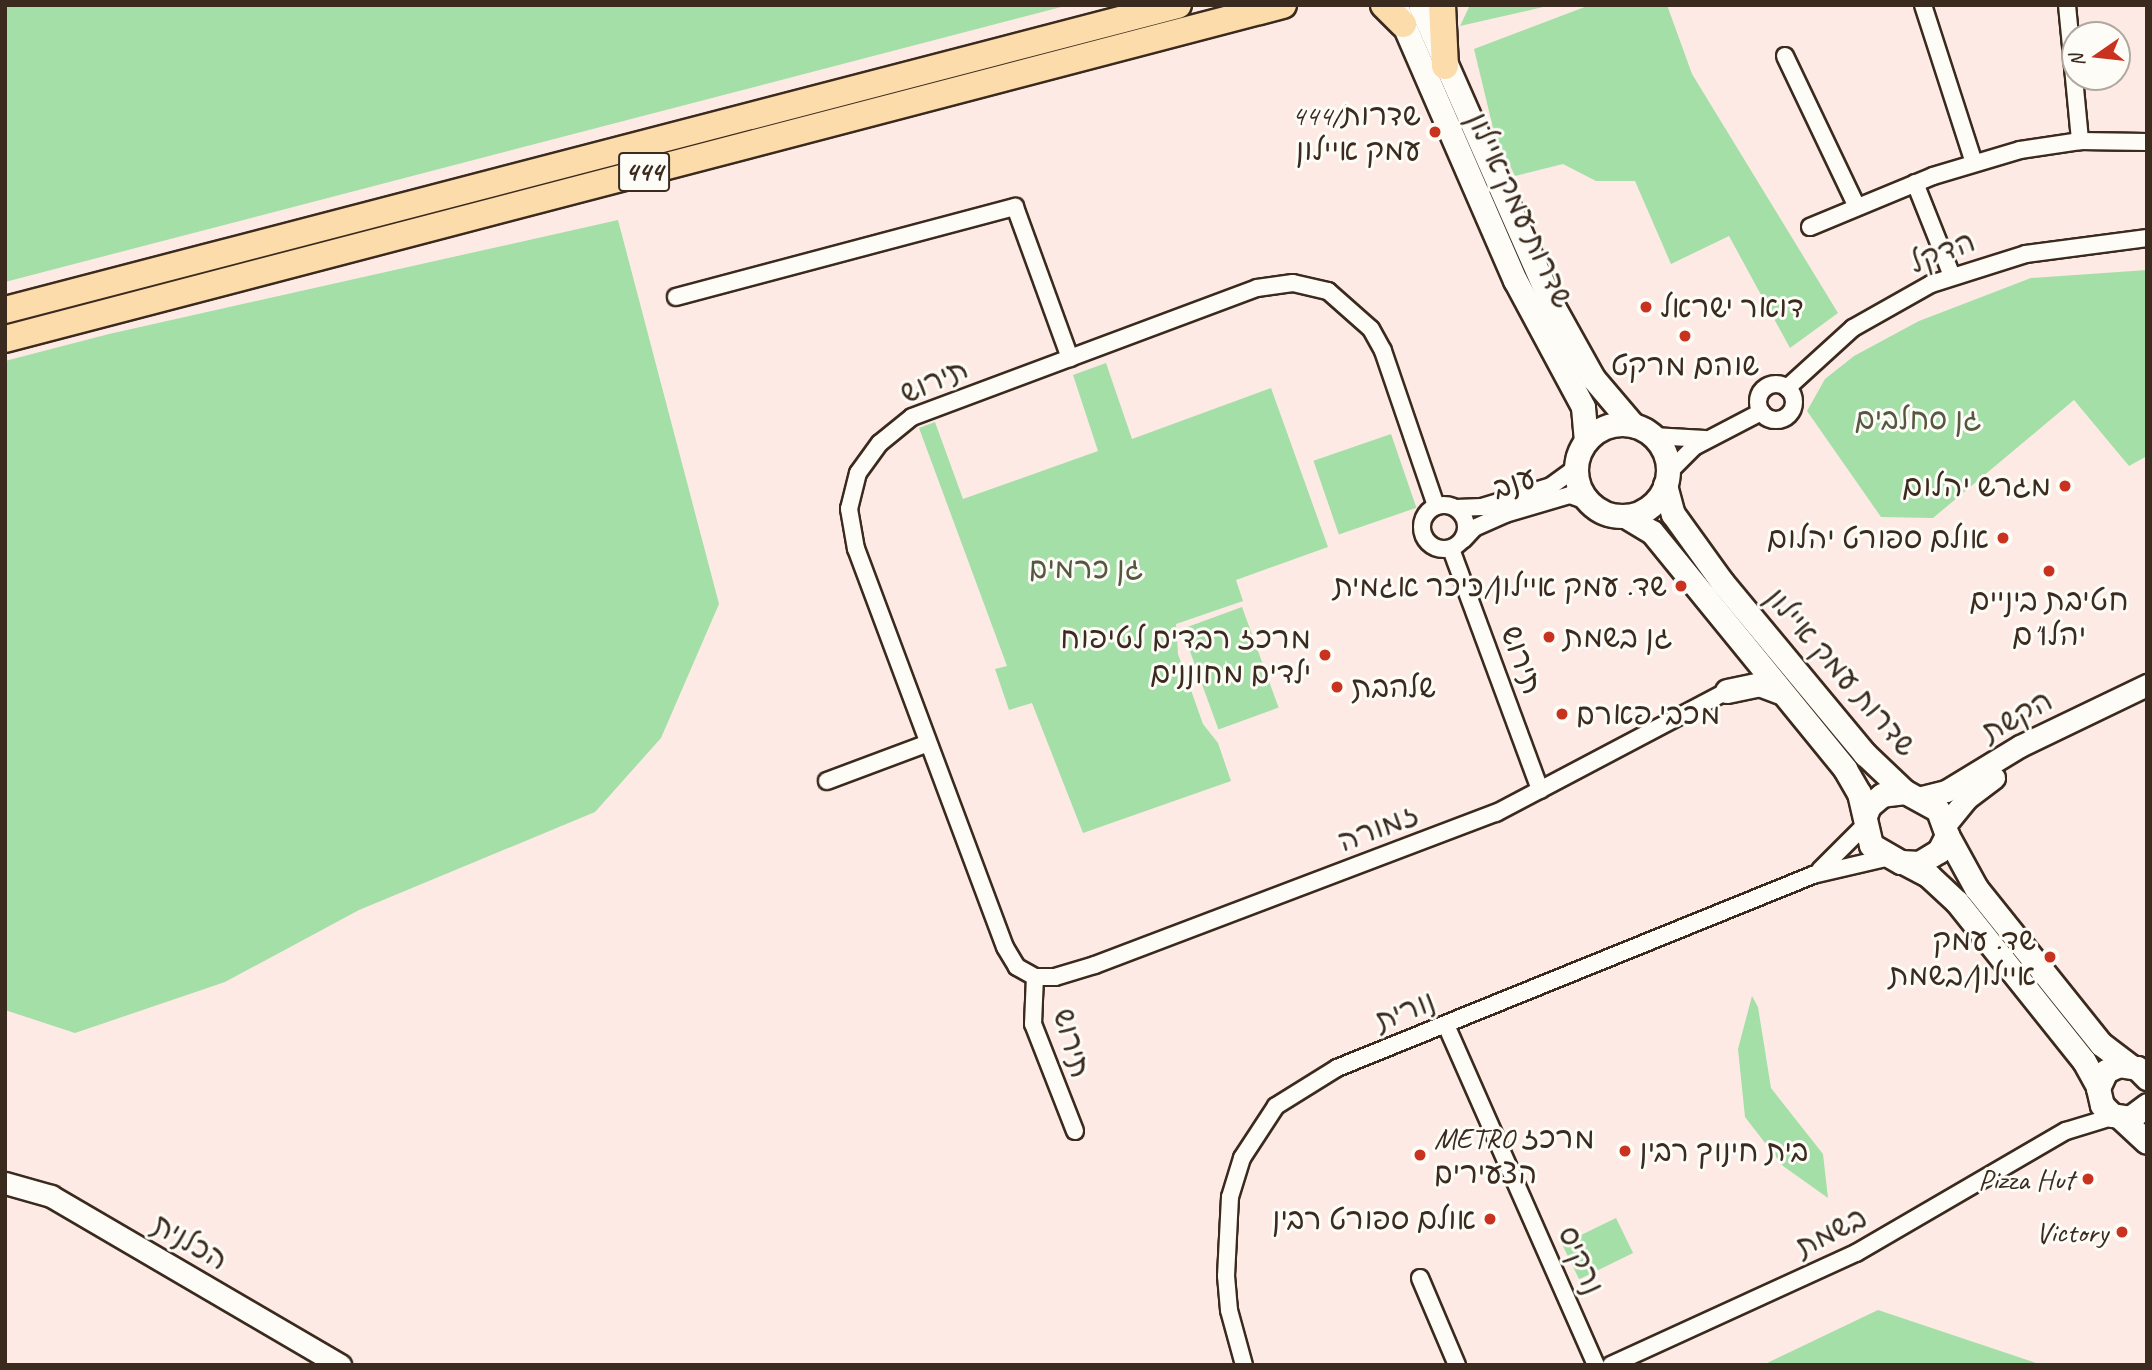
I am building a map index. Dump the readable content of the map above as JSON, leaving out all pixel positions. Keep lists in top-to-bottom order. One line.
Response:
{"streets":{"main road":["444","שדרות עמק איילון"],"street":["הדקל","תירוש","ענב","הקשת","זמורה","נורית","בשמת","הכלנית","נרקיס"]},"crossings":[["שדרות עמק איילון","ענב"],["שדרות עמק איילון","הקשת"],["שדרות עמק איילון","נורית"],["תירוש","ענב"],["תירוש","זמורה"],["הקשת","נורית"],["נורית","נרקיס"]],"parks":["גן סחלבים","גן כרמים"],"places":["444/שדרות עמק איילון","דואר ישראל","שוהם מרקט","מגרש יהלום","אולם ספורט יהלום","חטיבת ביניים יהלו\"ם","שד. עמק איילון/כיכר אגמית","גן בשמת","מרכז רבדים לטיפוח ילדים מחוננים","שלהבת","מכבי פארם","שד. עמק איילון/בשמת","בית חינוך רבין","METRO מרכז הצעירים","Pizza Hut","אולם ספורט רבין","Victory"],"north":"left"}
